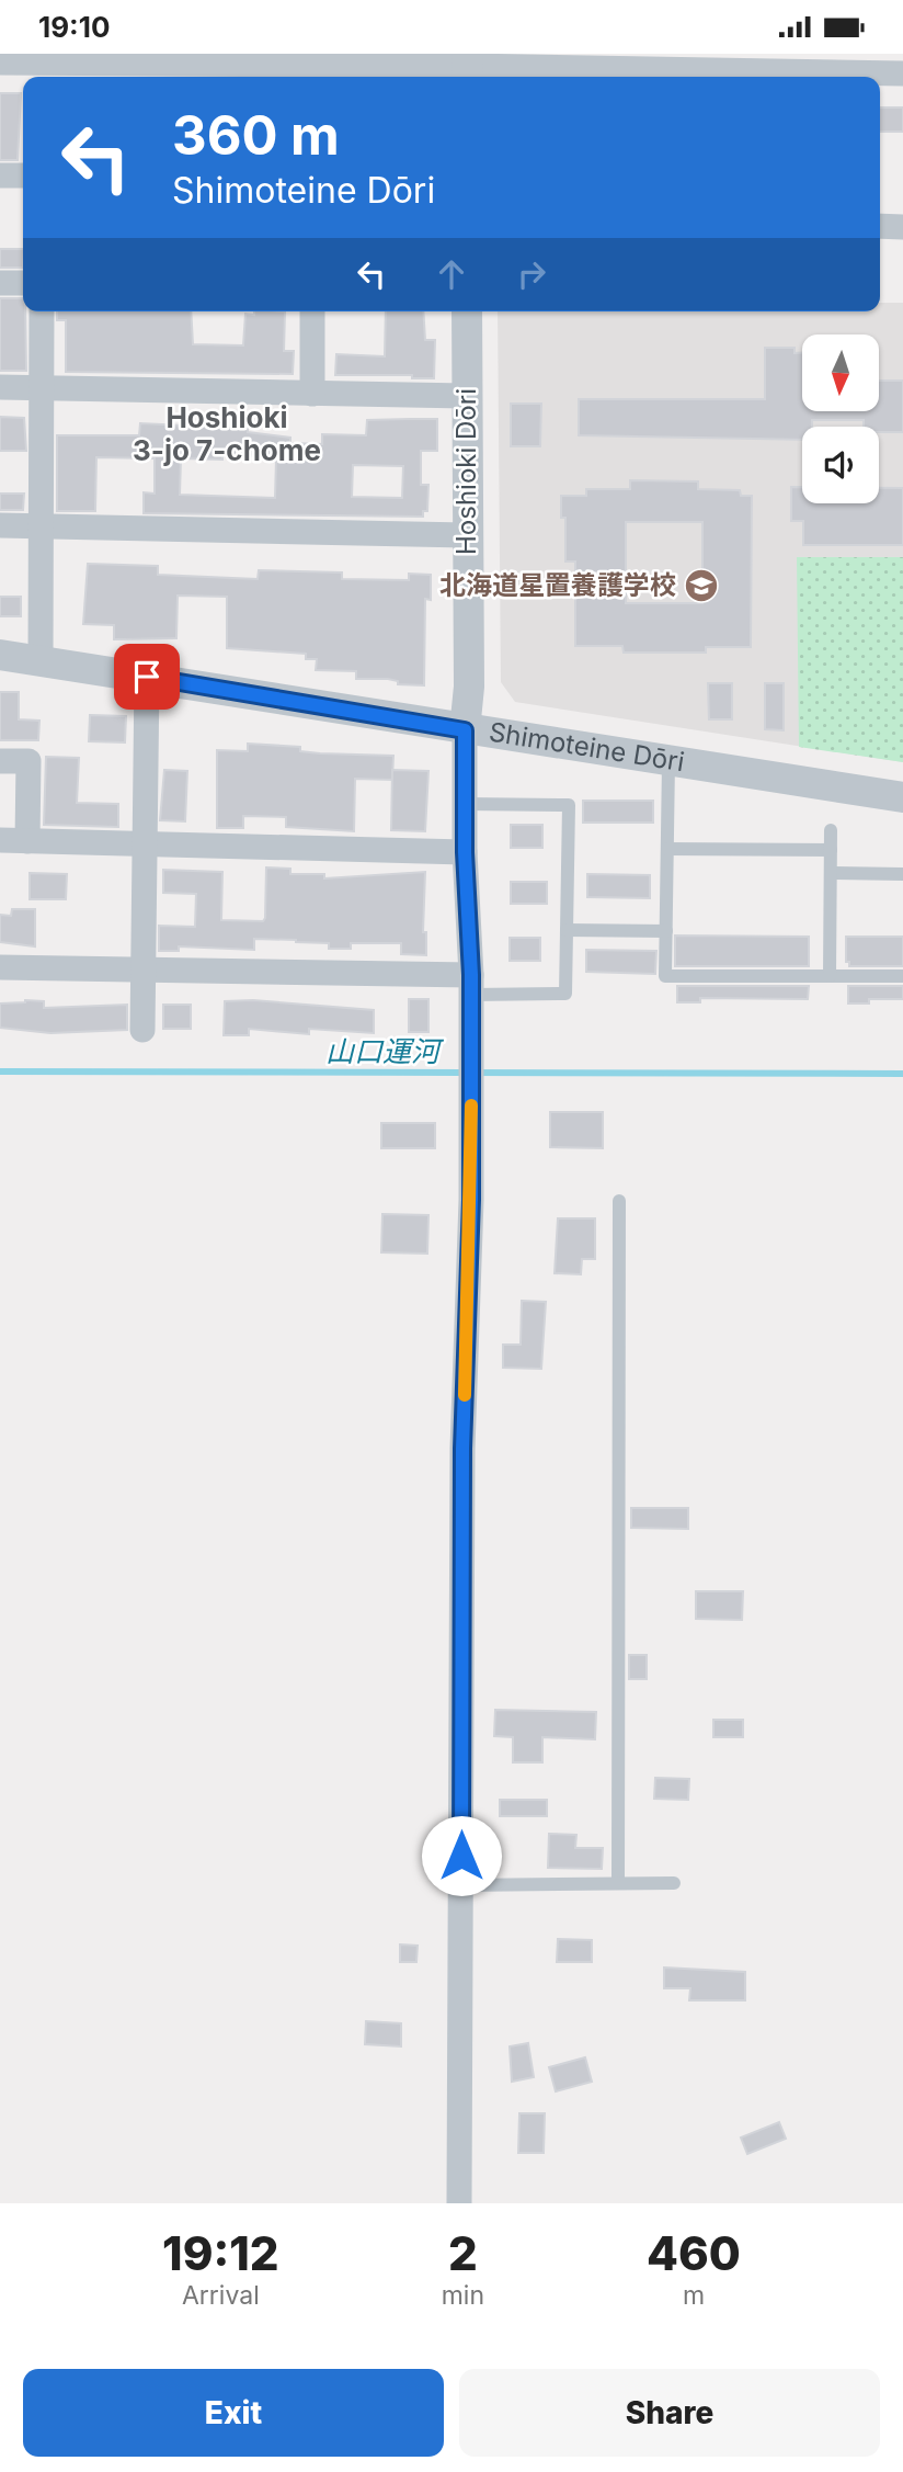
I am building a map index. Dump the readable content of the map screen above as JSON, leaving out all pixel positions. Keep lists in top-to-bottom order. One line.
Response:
{"streets":{"street":["Hoshioki Dōri","Shimoteine Dōri"]},"crossings":[["Hoshioki Dōri","Shimoteine Dōri"]],"districts":["Hoshioki 3-jo 7-chome"],"water":["山口運河"],"places":{"school or university":["北海道星置養護学校"]},"north":"bottom","page":{"status":"19:10","turn":["360 m","Shimoteine Dōri"],"eta":["19:12","Arrival","2","min","460","m"],"buttons":["Exit","Share"]}}
